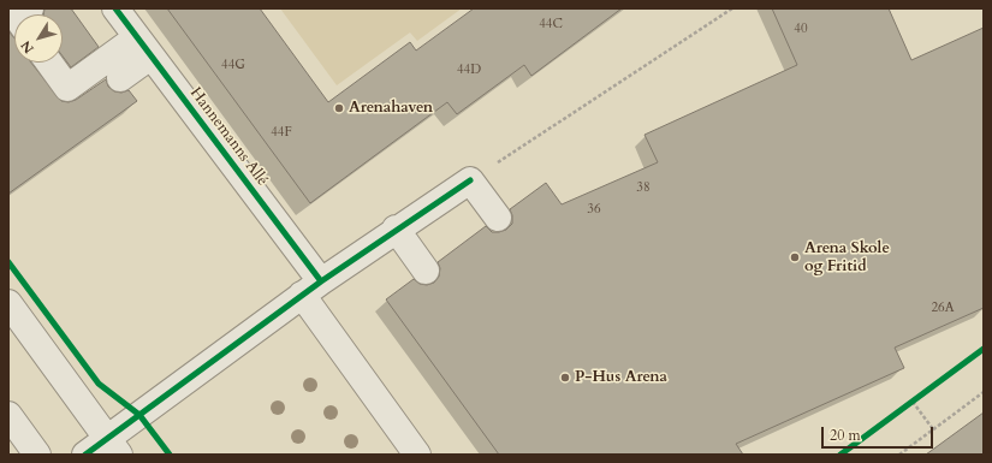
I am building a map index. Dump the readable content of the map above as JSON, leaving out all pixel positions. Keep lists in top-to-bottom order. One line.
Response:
{"streets":{"street":["Hannemanns Allé"]},"places":["Arenahaven","Arena Skole og Fritid","P-Hus Arena"],"house_numbers":["44C","40","44G","44D","44F","38","36","26A"],"scale_bar":"20 m","north":"bottom left"}
